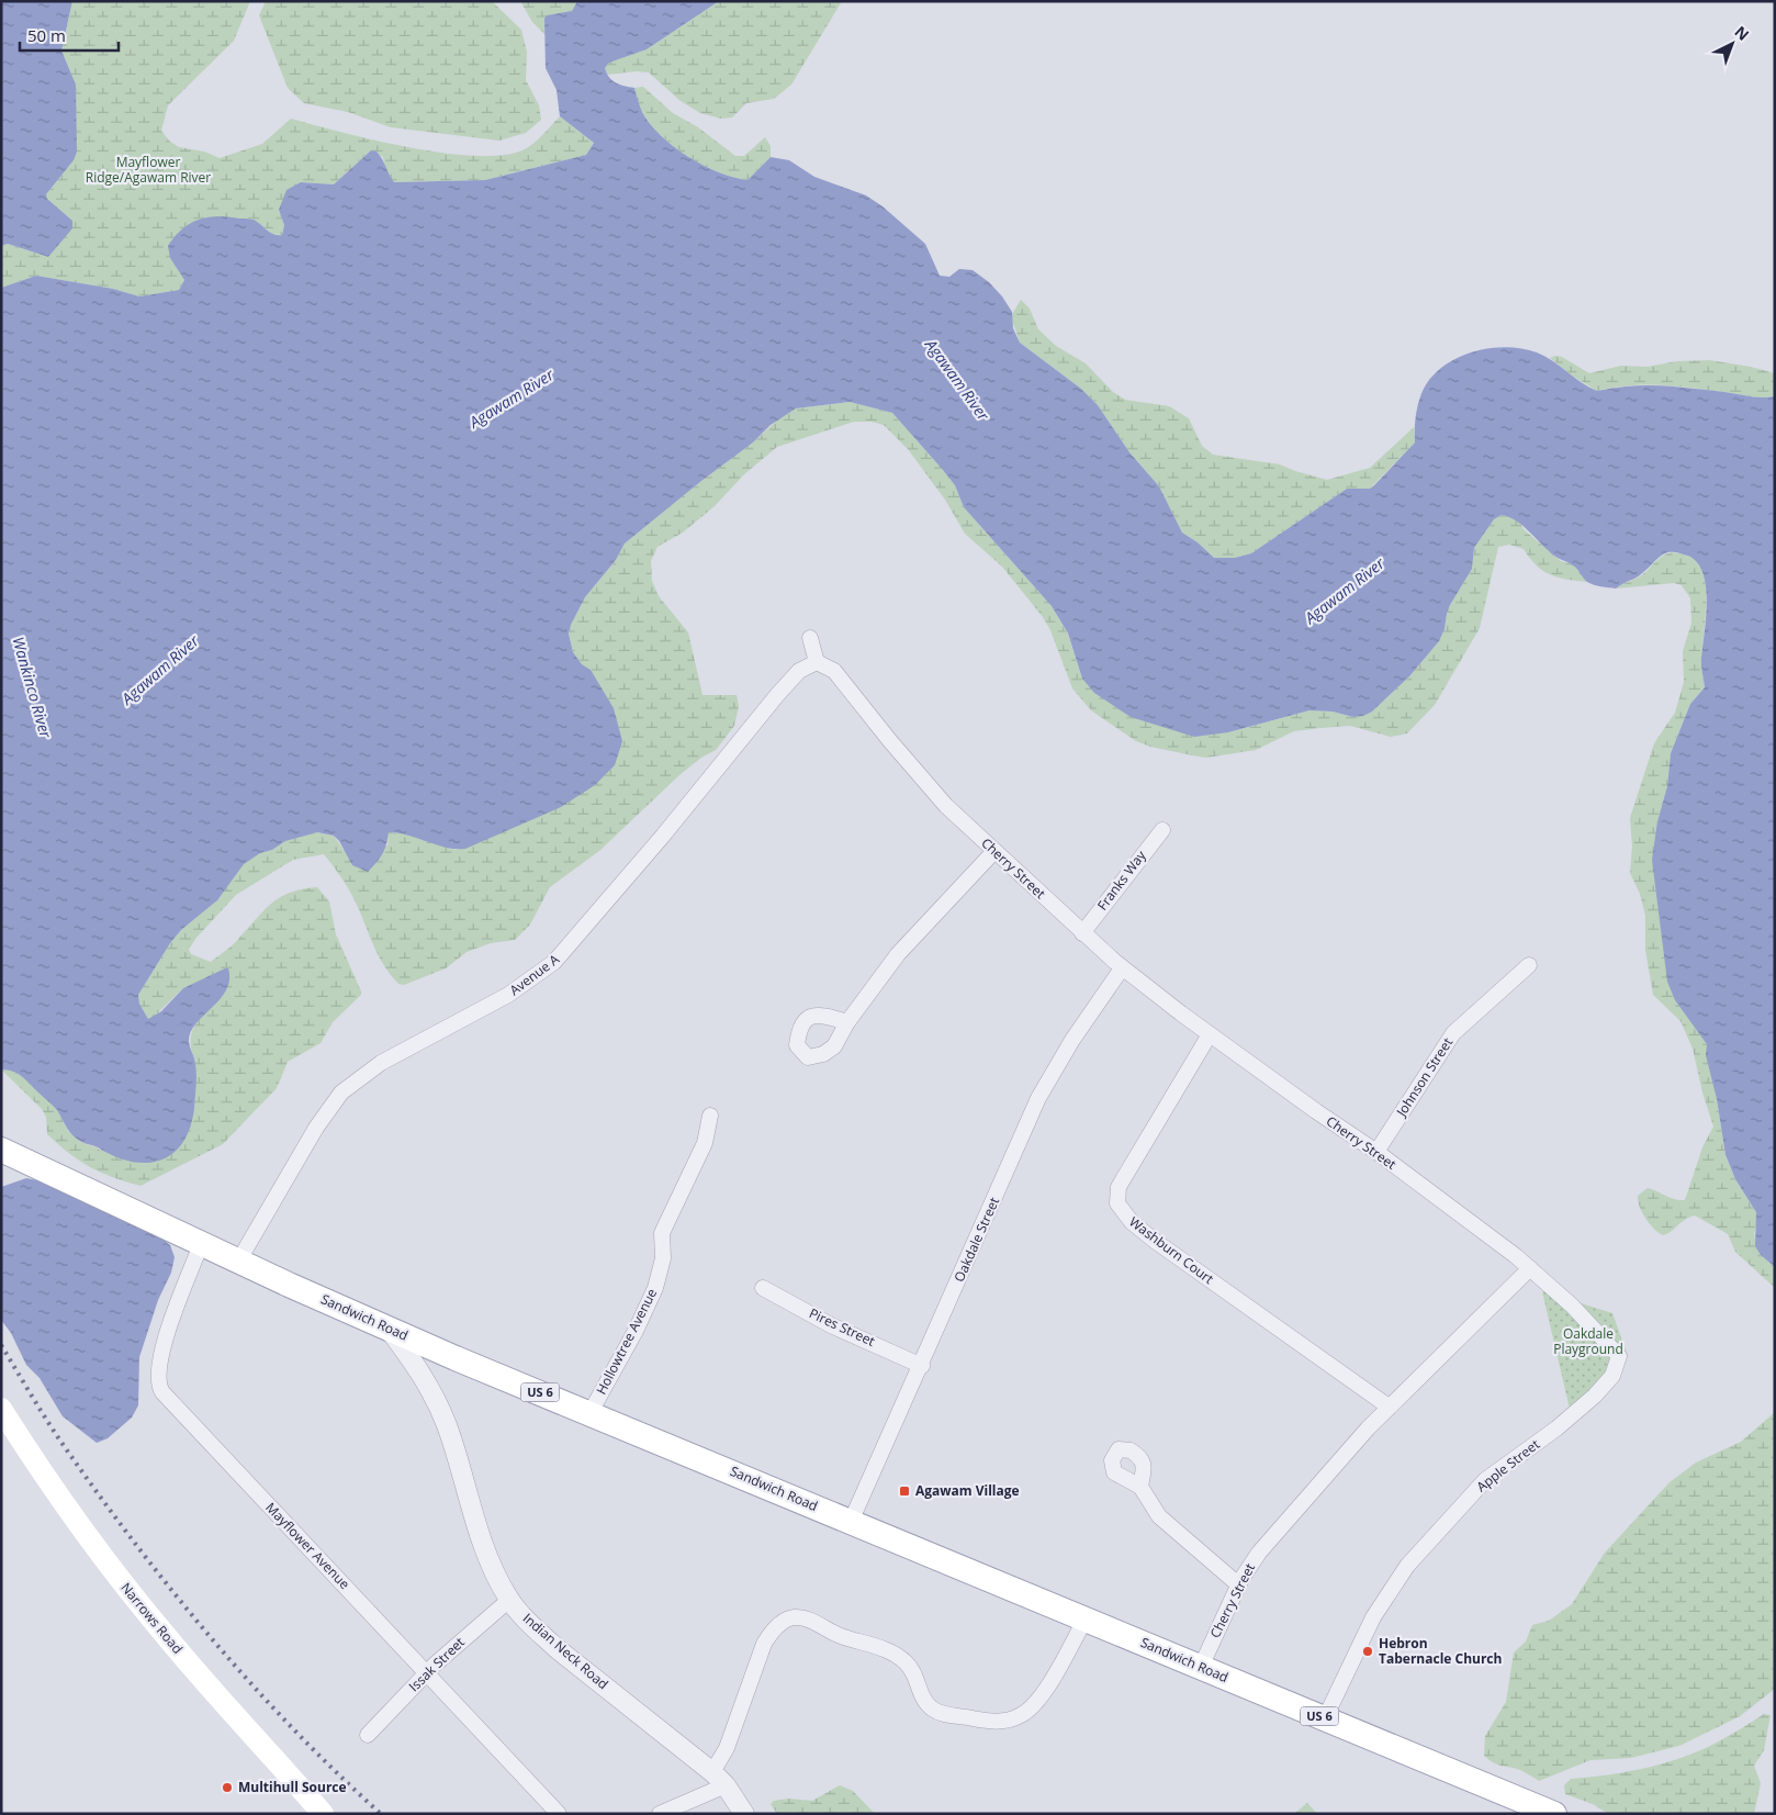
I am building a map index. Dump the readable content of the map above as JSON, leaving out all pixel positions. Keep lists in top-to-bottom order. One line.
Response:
{"streets":{"main road":["Sandwich Road","US 6","Narrows Road"],"street":["Cherry Street","Franks Way","Avenue A","Johnson Street","Oakdale Street","Washburn Court","Pires Street","Hollowtree Avenue","Apple Street","Mayflower Avenue","Indian Neck Road","Issak Street"]},"crossings":[["Cherry Street","Franks Way"],["Cherry Street","Avenue A"],["Cherry Street","Johnson Street"],["Cherry Street","Oakdale Street"],["Cherry Street","Washburn Court"],["Cherry Street","Sandwich Road"],["Cherry Street","Apple Street"],["Avenue A","Sandwich Road"],["Oakdale Street","Sandwich Road"],["Oakdale Street","Pires Street"],["Sandwich Road","Hollowtree Avenue"],["Sandwich Road","Apple Street"],["Sandwich Road","Mayflower Avenue"],["Sandwich Road","Indian Neck Road"],["Mayflower Avenue","Issak Street"],["Indian Neck Road","Issak Street"]],"water":["Agawam River","Wankinco River"],"parks":["Mayflower Ridge/Agawam River","Oakdale Playground"],"places":{"transit":["Agawam Village"],"other":["Hebron Tabernacle Church","Multihull Source"]},"scale_bar":"50 m","north":"top right"}
